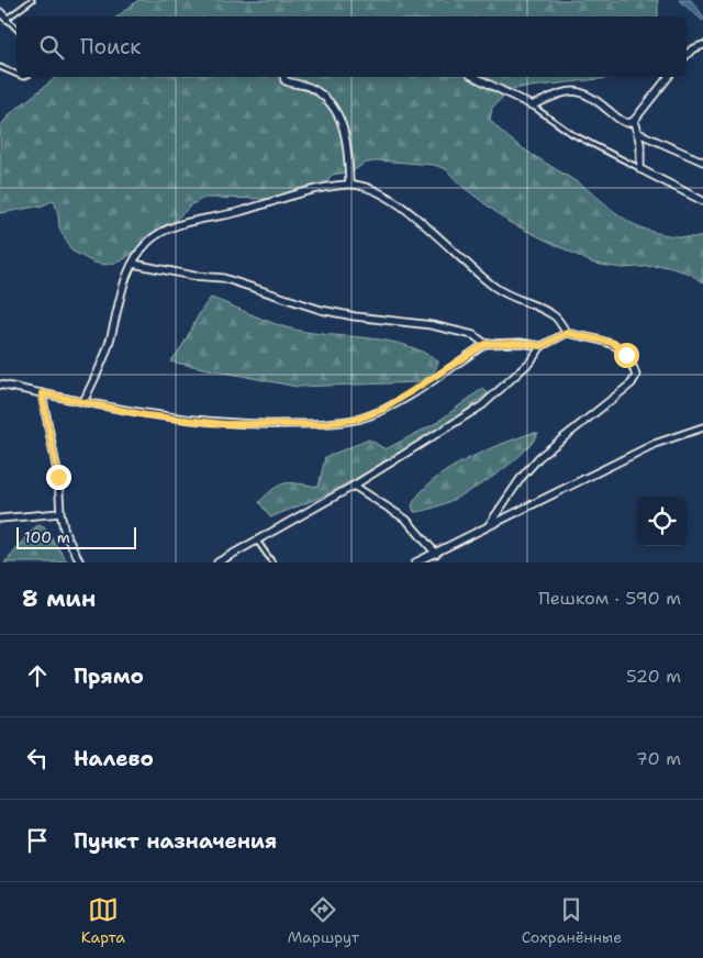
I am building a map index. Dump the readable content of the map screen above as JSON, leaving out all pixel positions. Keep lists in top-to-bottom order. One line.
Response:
{"scale_bar":"100 m","page":{"search":"Поиск","scale":"100 m","heading":["8 мин","Пешком · 590 m"],"list":[["Прямо","520 m"],["Налево","70 m"],"Пункт назначения"],"nav":["Карта","Маршрут","Сохранённые"]}}
